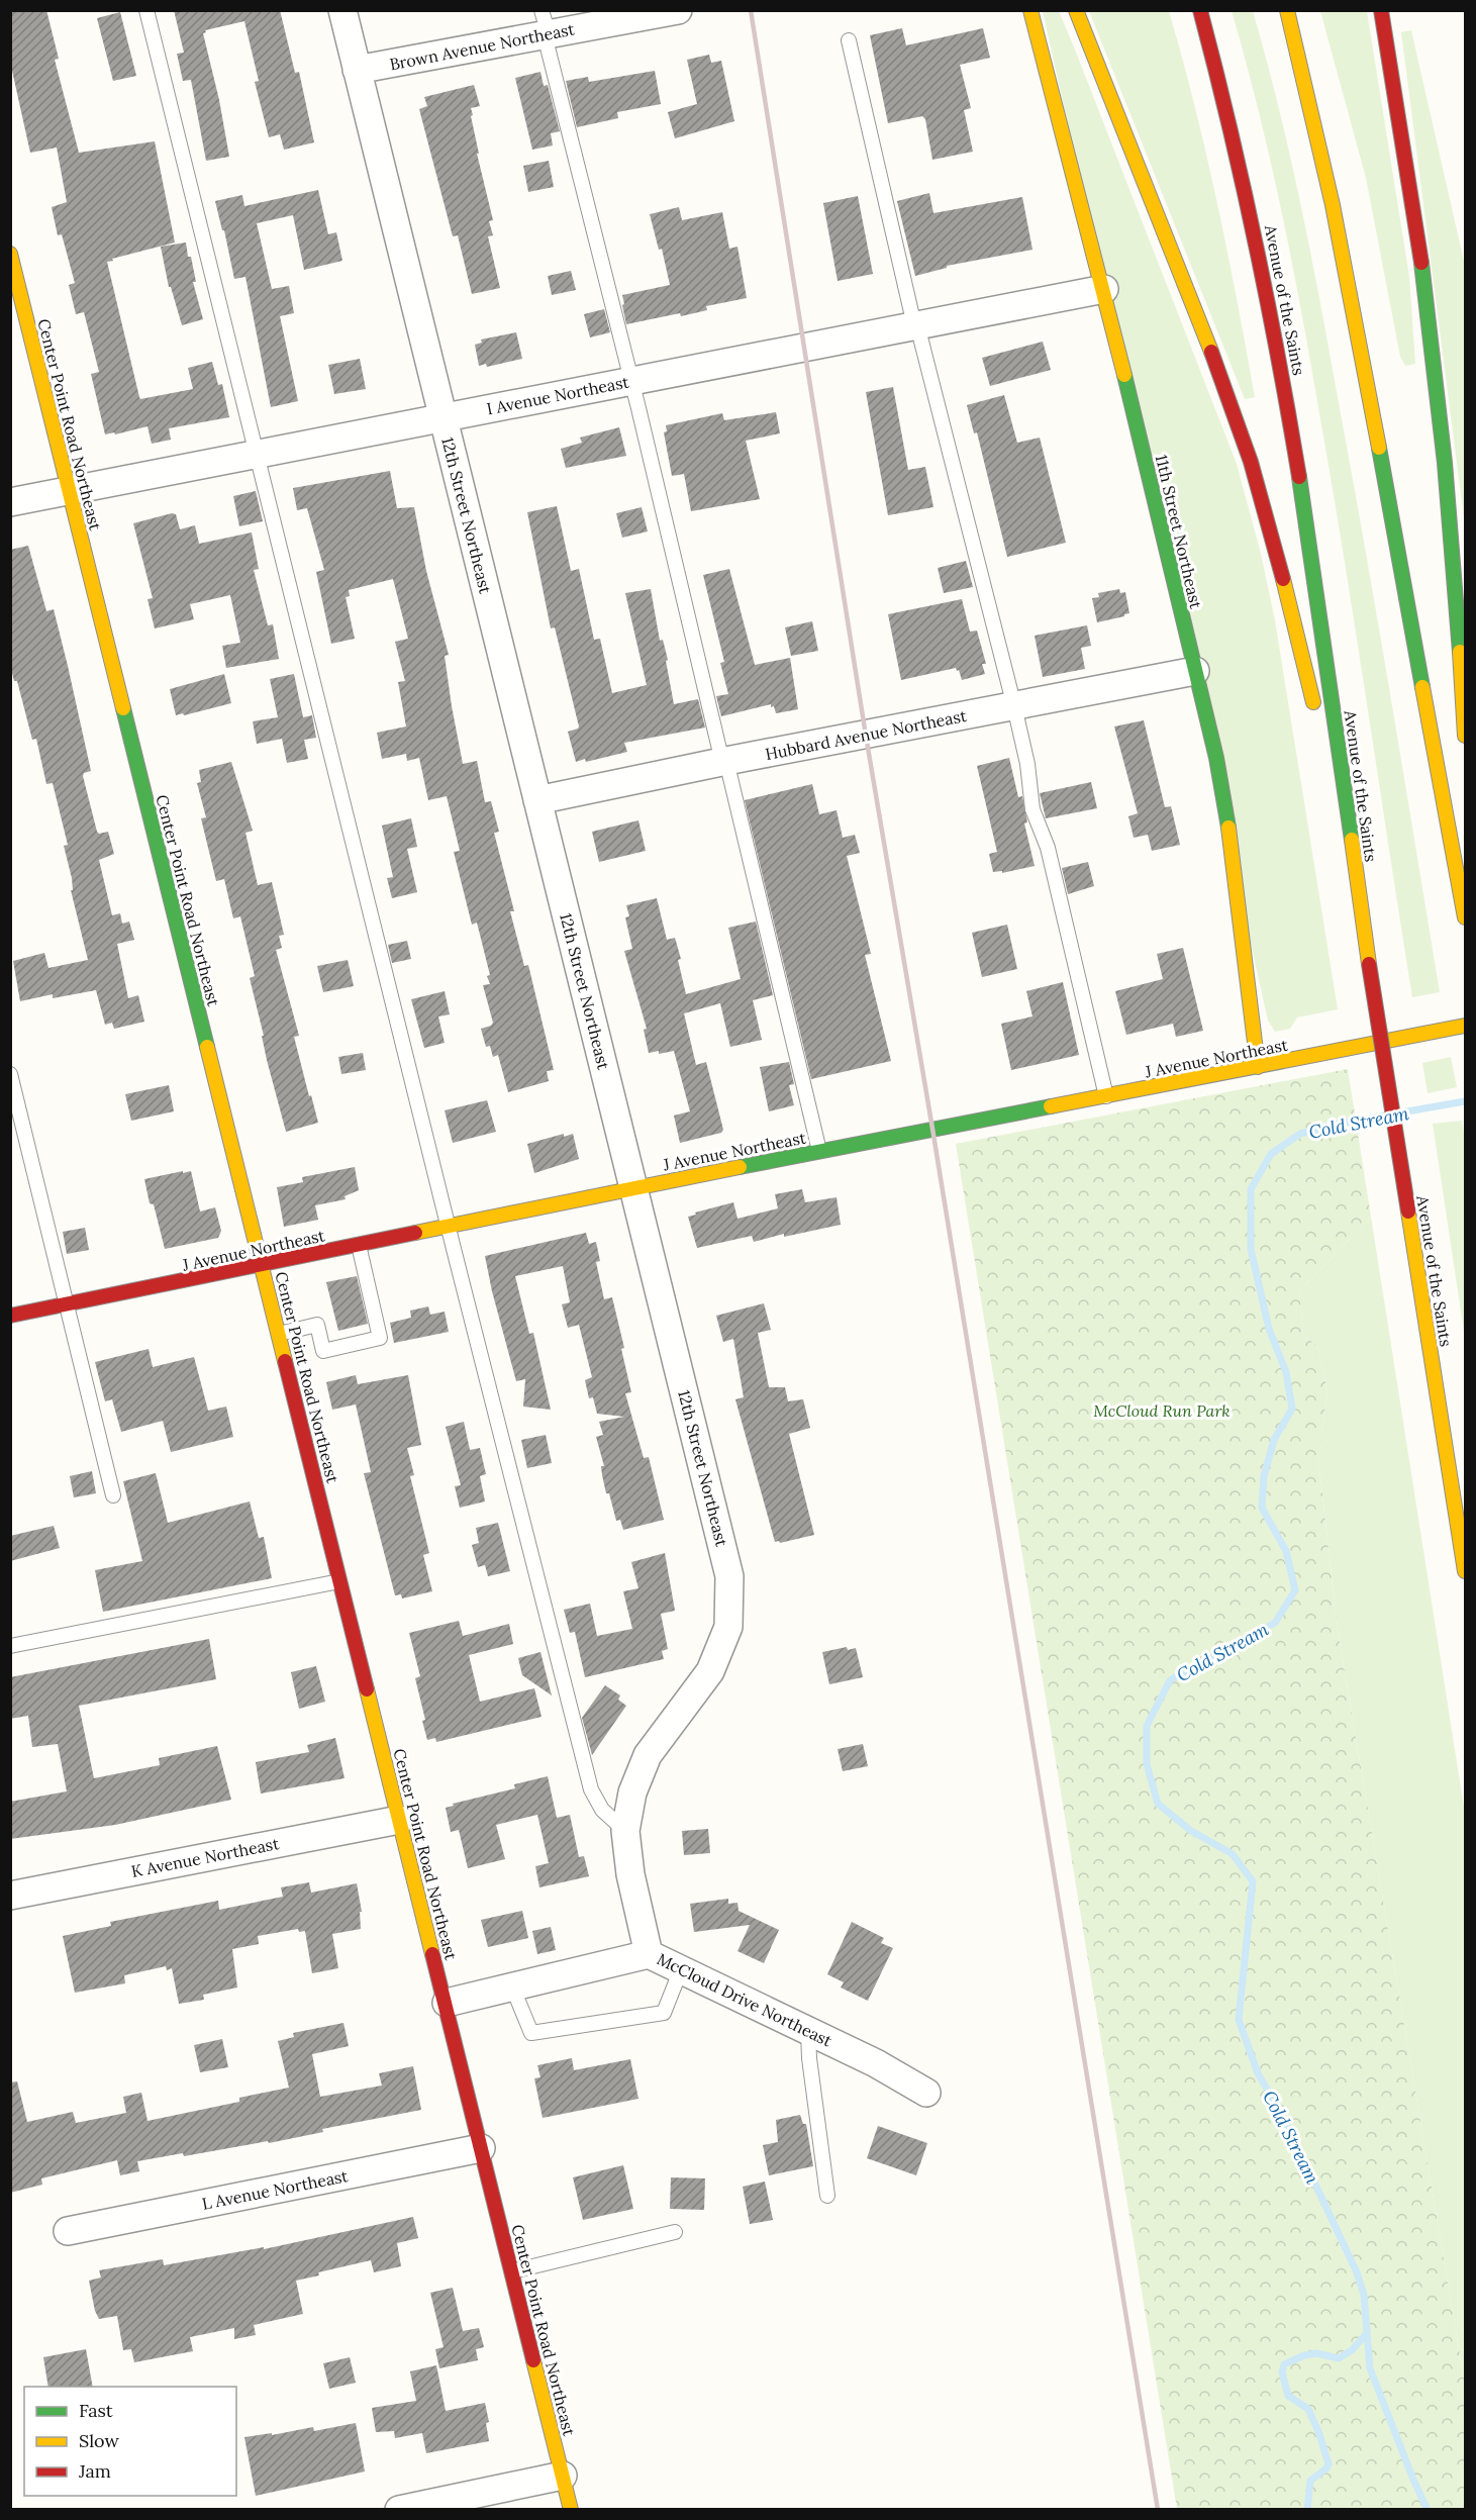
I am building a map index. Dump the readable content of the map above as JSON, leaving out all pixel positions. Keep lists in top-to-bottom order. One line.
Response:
{"streets":{"main road":["Avenue of the Saints","Center Point Road Northeast","11th Street Northeast","J Avenue Northeast"],"street":["Brown Avenue Northeast","I Avenue Northeast","12th Street Northeast","Hubbard Avenue Northeast","K Avenue Northeast","McCloud Drive Northeast","L Avenue Northeast"]},"crossings":[["Brown Avenue Northeast","12th Street Northeast"],["I Avenue Northeast","Center Point Road Northeast"],["I Avenue Northeast","12th Street Northeast"],["I Avenue Northeast","11th Street Northeast"],["Center Point Road Northeast","J Avenue Northeast"],["Center Point Road Northeast","K Avenue Northeast"],["Center Point Road Northeast","McCloud Drive Northeast"],["Center Point Road Northeast","L Avenue Northeast"],["12th Street Northeast","Hubbard Avenue Northeast"],["12th Street Northeast","J Avenue Northeast"],["12th Street Northeast","McCloud Drive Northeast"],["11th Street Northeast","Hubbard Avenue Northeast"],["11th Street Northeast","J Avenue Northeast"]],"water":["Cold Stream"],"parks":["McCloud Run Park"],"legend":["Fast","Slow","Jam"]}
